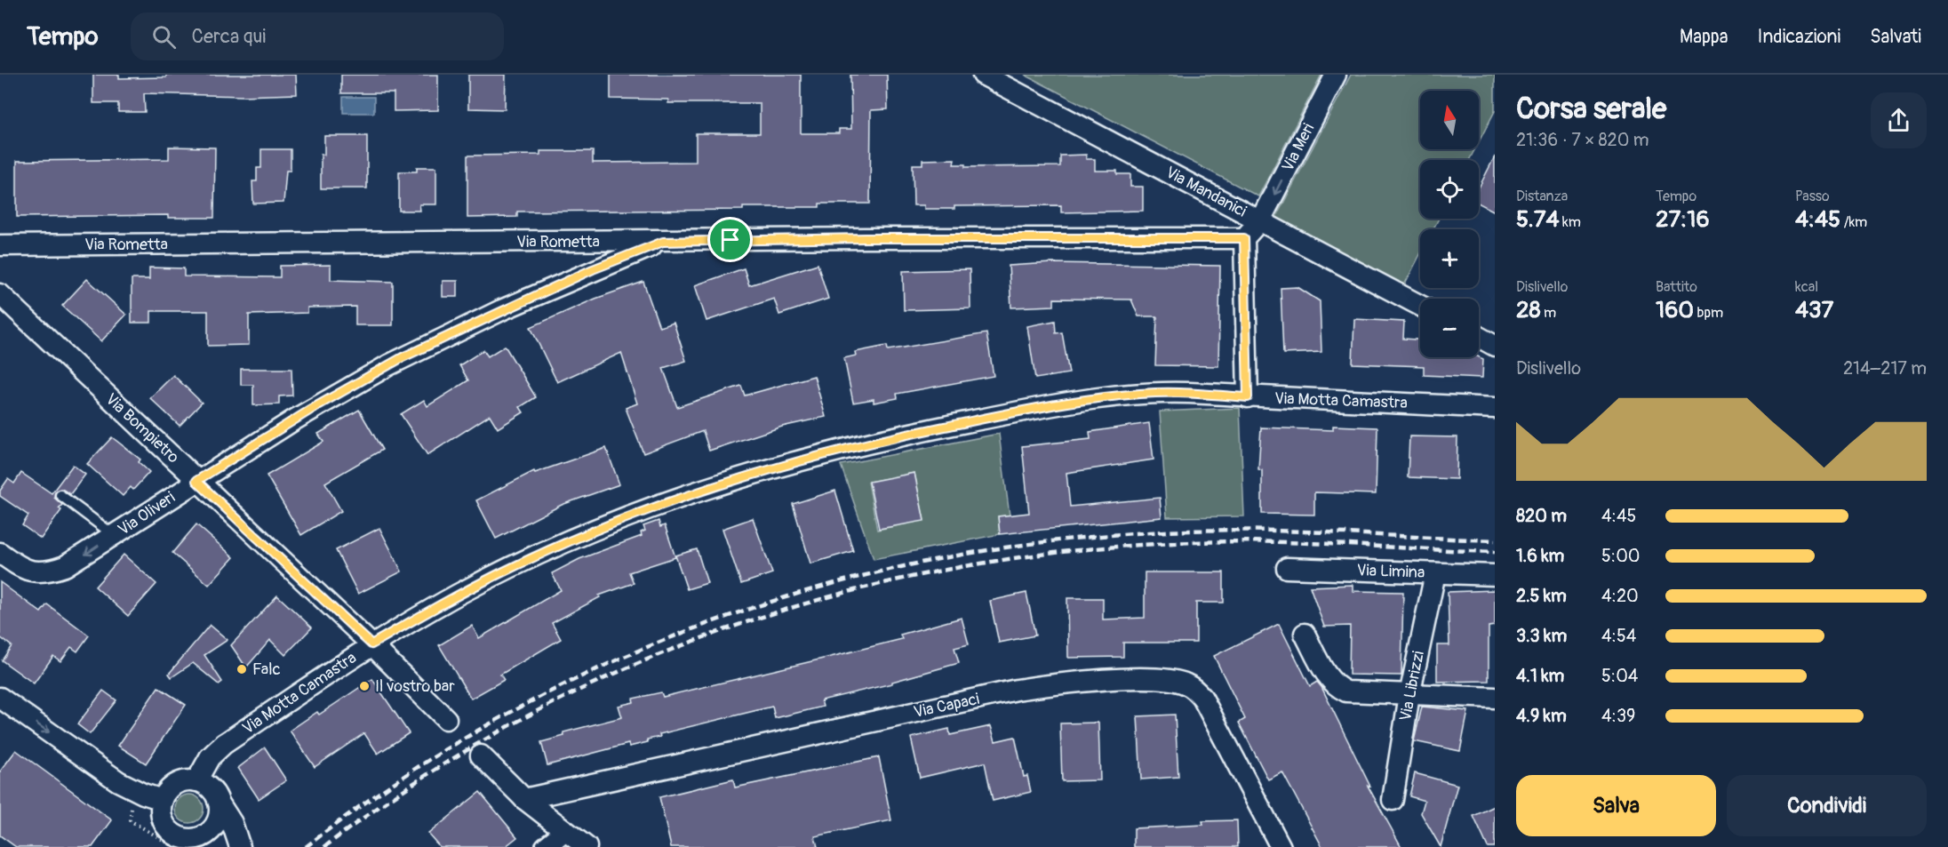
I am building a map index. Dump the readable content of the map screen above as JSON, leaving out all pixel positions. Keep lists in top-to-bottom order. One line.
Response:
{"streets":{"street":["Via Meri","Via Mandanici","Via Rometta","Via Motta Camastra","Via Bompietro","Via Oliveri","Via Limina","Via Librizzi","Via Capaci"]},"crossings":[["Via Meri","Via Mandanici"],["Via Meri","Via Rometta"],["Via Rometta","Via Oliveri"],["Via Motta Camastra","Via Bompietro"],["Via Bompietro","Via Oliveri"],["Via Limina","Via Librizzi"]],"one_way":["Via Meri"],"places":["Falc","Il vostro bar"],"north":"top","page":{"header":"Tempo","search":"Cerca qui","nav":["Mappa","Indicazioni","Salvati"],"heading":["Corsa serale","21:36 · 7 × 820 m"],"map_buttons":["+","−"],"stats":[["Distanza","5.74 km"],["Tempo","27:16"],["Passo","4:45 /km"],["Dislivello","28 m"],["Battito","160 bpm"],["kcal","437"]],"chart":["Dislivello","214–217 m"],"list":[{"name":"820 m","note":"4:45"},{"name":"1.6 km","note":"5:00"},{"name":"2.5 km","note":"4:20"},{"name":"3.3 km","note":"4:54"},{"name":"4.1 km","note":"5:04"},{"name":"4.9 km","note":"4:39"}],"buttons":["Salva","Condividi"]}}
